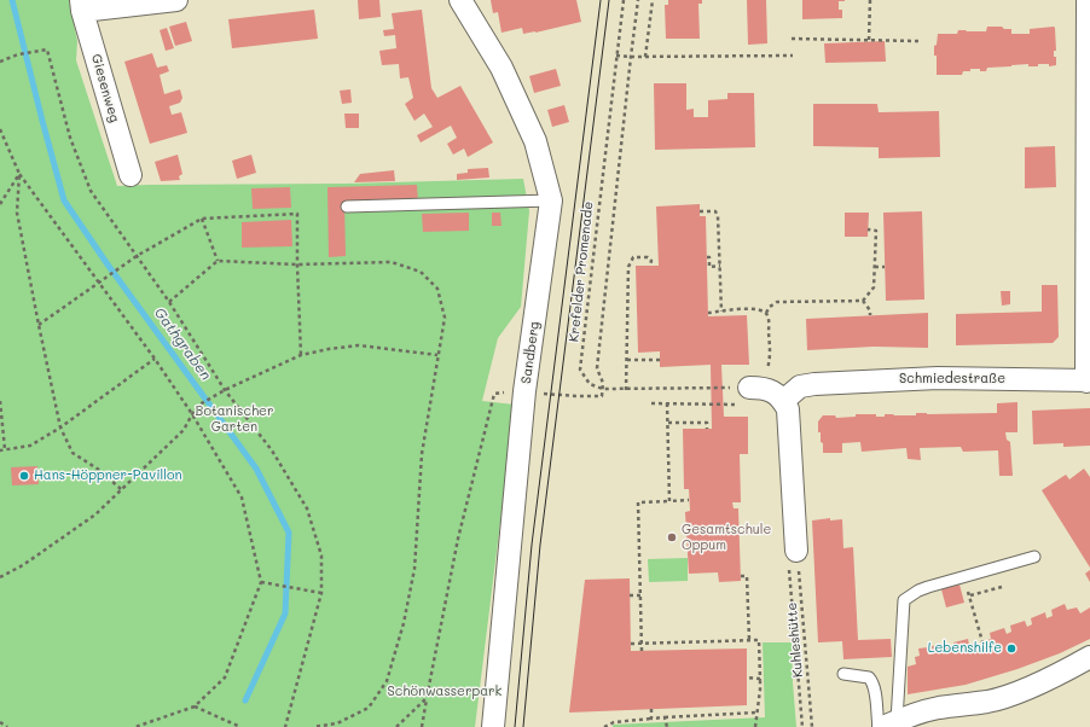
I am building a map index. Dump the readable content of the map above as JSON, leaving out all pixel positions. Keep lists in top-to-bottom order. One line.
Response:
{"streets":{"street":["Giesenweg","Sandberg","Schmiedestraße"],"path":["Krefelder Promenade","Kuhleshütte"]},"water":["Gathgraben"],"parks":["Botanischer Garten","Schönwasserpark"],"places":["Hans-Höppner-Pavillon","Gesamtschule Oppum","Lebenshilfe"]}
